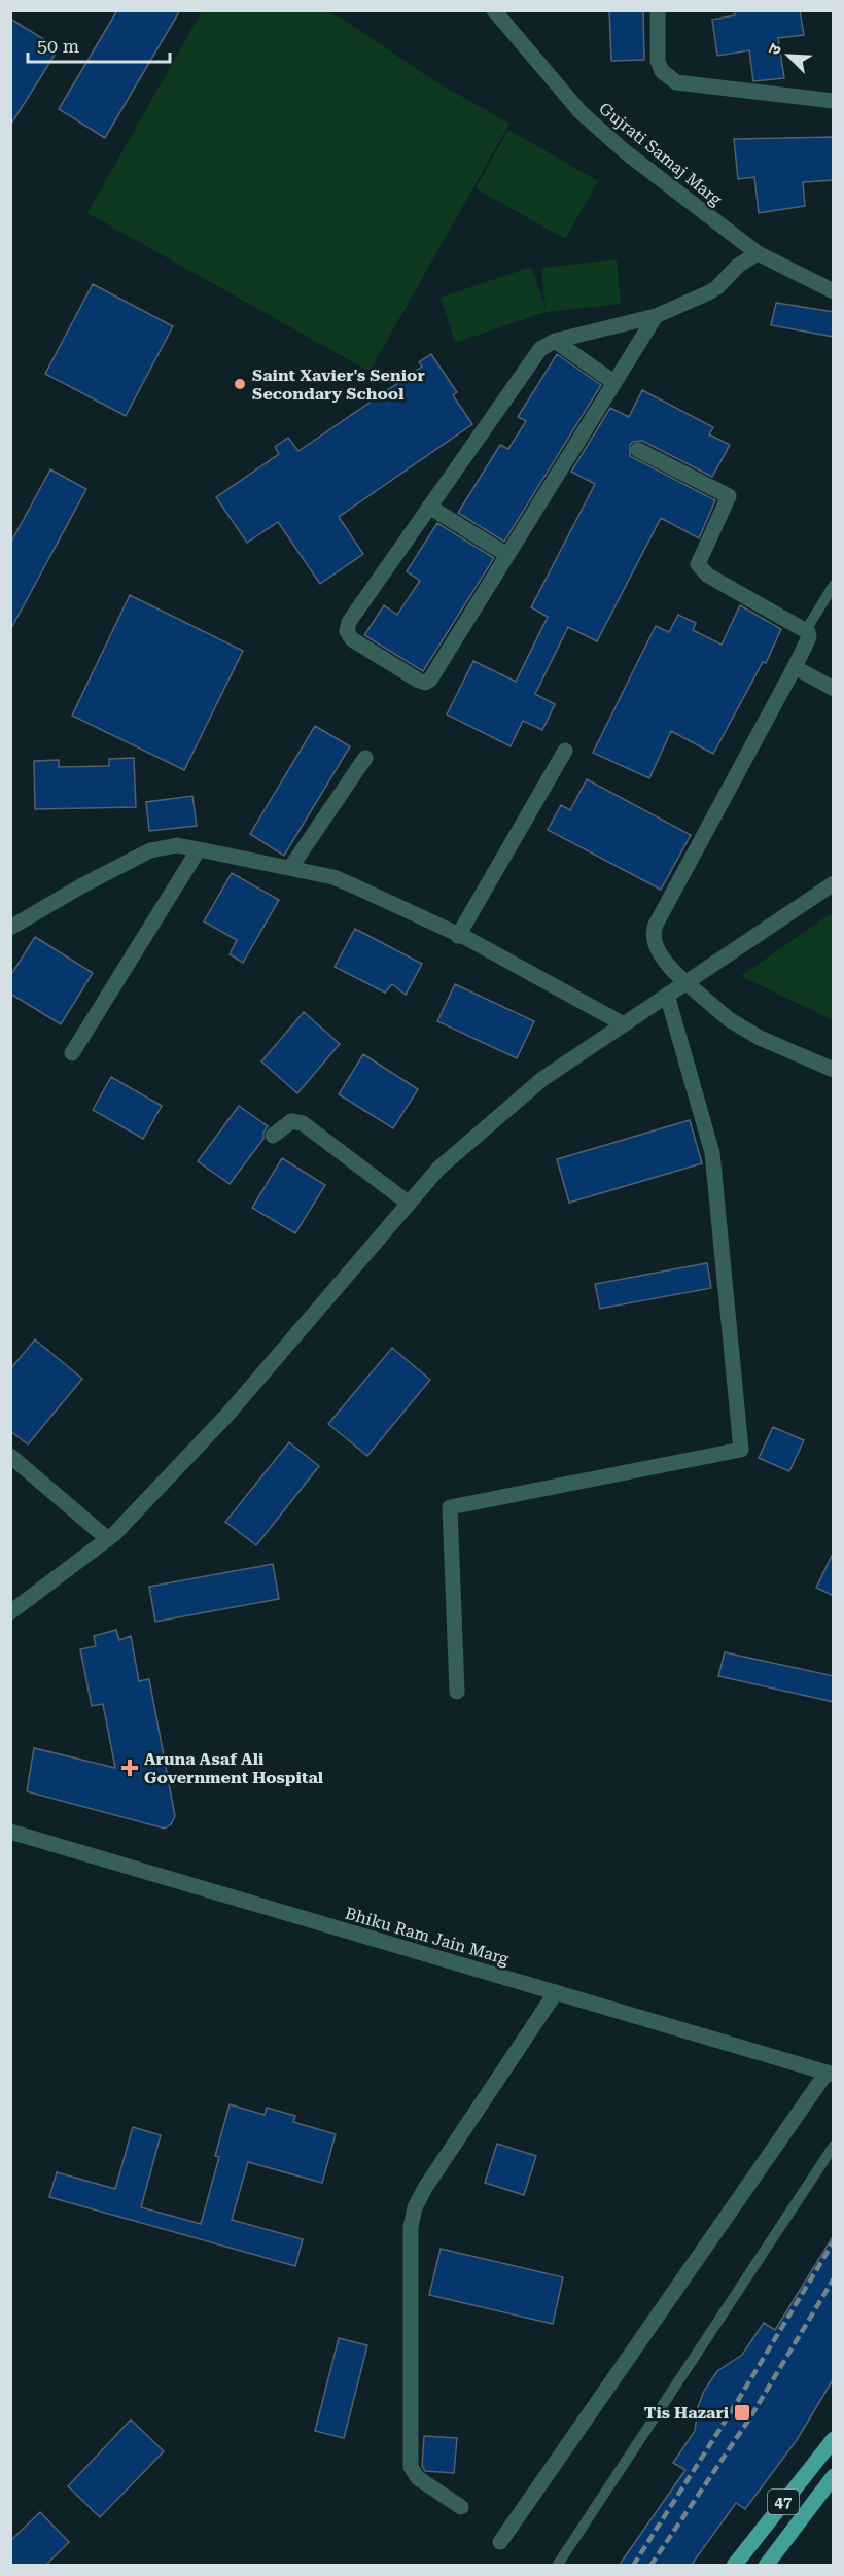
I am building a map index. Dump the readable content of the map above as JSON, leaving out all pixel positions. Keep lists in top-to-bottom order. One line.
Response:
{"streets":{"main road":["47"],"street":["Gujrati Samaj Marg","Bhiku Ram Jain Marg"]},"places":{"other":["Saint Xavier's Senior Secondary School"],"health":["Aruna Asaf Ali Government Hospital"],"transit":["Tis Hazari"]},"scale_bar":"50 m","north":"top left"}
